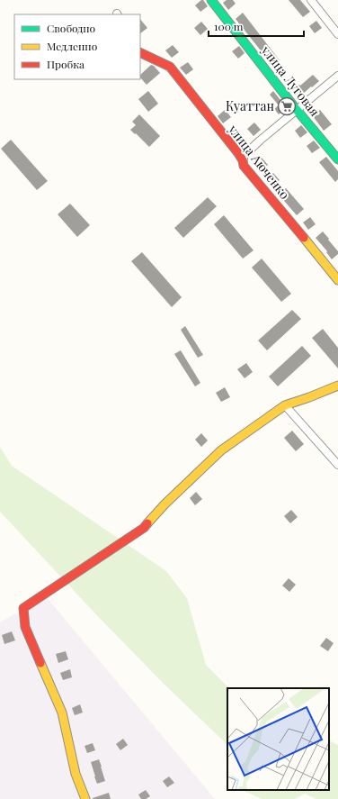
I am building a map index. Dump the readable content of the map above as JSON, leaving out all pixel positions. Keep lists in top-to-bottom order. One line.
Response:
{"streets":{"street":["улица Луговая","улица Аюченко"]},"places":{"supermarket":["Куаттан"]},"legend":["Свободно","Медленно","Пробка"],"scale_bar":"100 m"}
